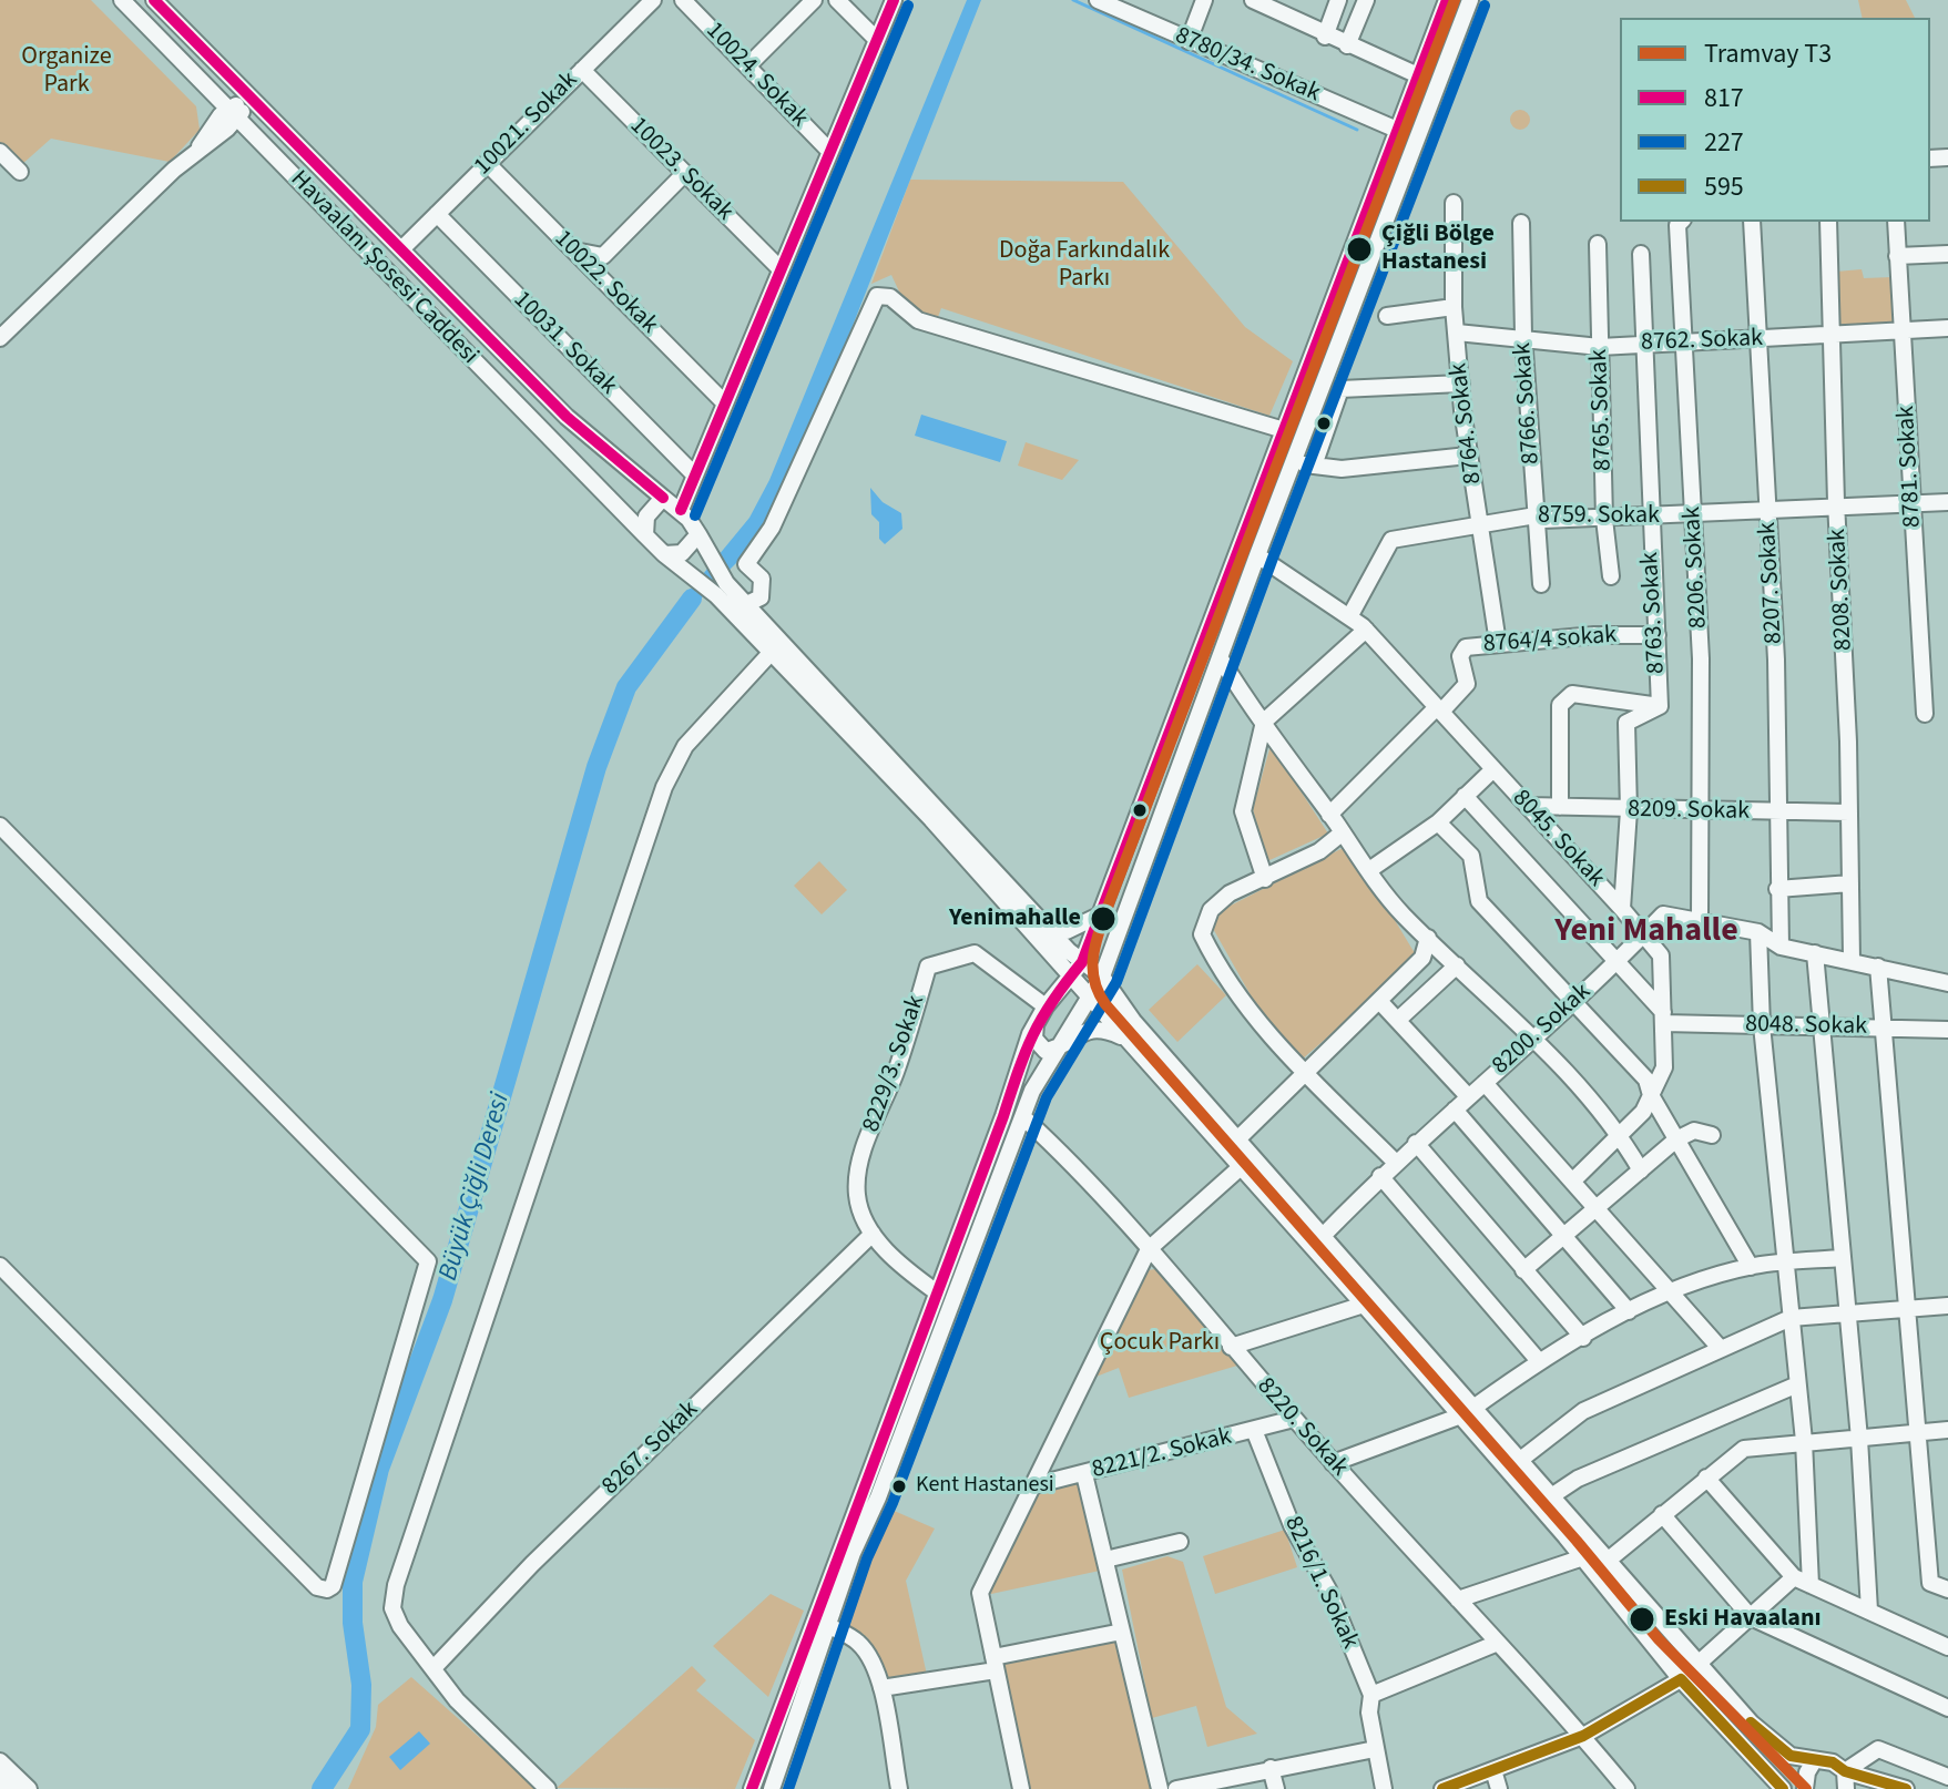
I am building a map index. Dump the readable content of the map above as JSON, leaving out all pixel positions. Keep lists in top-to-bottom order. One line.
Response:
{"streets":{"street":["8780/34. Sokak","10024. Sokak","10021. Sokak","10023. Sokak","Havaalanı Şosesi Caddesi","10022. Sokak","8762. Sokak","10031. Sokak","8766. Sokak","8765. Sokak","8764. Sokak","8781. Sokak","8759. Sokak","8206. Sokak","8207. Sokak","8208. Sokak","8763. Sokak","8764/4 sokak","8209. Sokak","8045. Sokak","8048. Sokak","8200. Sokak","8229/3. Sokak","8220. Sokak","8267. Sokak","8221/2. Sokak","8216/1. Sokak"]},"crossings":[["10021. Sokak","10023. Sokak"],["10021. Sokak","Havaalanı Şosesi Caddesi"],["10021. Sokak","10022. Sokak"],["10021. Sokak","10031. Sokak"],["8762. Sokak","8766. Sokak"],["8762. Sokak","8765. Sokak"],["8762. Sokak","8764. Sokak"],["8762. Sokak","8781. Sokak"],["8762. Sokak","8206. Sokak"],["8762. Sokak","8207. Sokak"],["8762. Sokak","8208. Sokak"],["8762. Sokak","8763. Sokak"],["8766. Sokak","8759. Sokak"],["8765. Sokak","8759. Sokak"],["8764. Sokak","8759. Sokak"],["8764. Sokak","8764/4 sokak"],["8781. Sokak","8759. Sokak"],["8759. Sokak","8206. Sokak"],["8759. Sokak","8207. Sokak"],["8759. Sokak","8208. Sokak"],["8759. Sokak","8763. Sokak"],["8759. Sokak","8045. Sokak"],["8206. Sokak","8209. Sokak"],["8206. Sokak","8200. Sokak"],["8207. Sokak","8209. Sokak"],["8207. Sokak","8200. Sokak"],["8208. Sokak","8209. Sokak"],["8208. Sokak","8200. Sokak"],["8763. Sokak","8764/4 sokak"],["8764/4 sokak","8045. Sokak"],["8209. Sokak","8045. Sokak"],["8045. Sokak","8048. Sokak"],["8045. Sokak","8200. Sokak"],["8229/3. Sokak","8267. Sokak"],["8220. Sokak","8221/2. Sokak"],["8221/2. Sokak","8216/1. Sokak"]],"districts":["Yeni Mahalle"],"water":["Büyük Çiğli Deresi"],"parks":["Organize Park","Doğa Farkındalık Parkı","Çocuk Parkı"],"places":["Çiğli Bölge Hastanesi","Yenimahalle","Kent Hastanesi","Eski Havaalanı"],"lines":["tram line T3","transit line 817","transit line 227","transit line 595"],"legend":["Tramvay T3","817","227","595"]}
